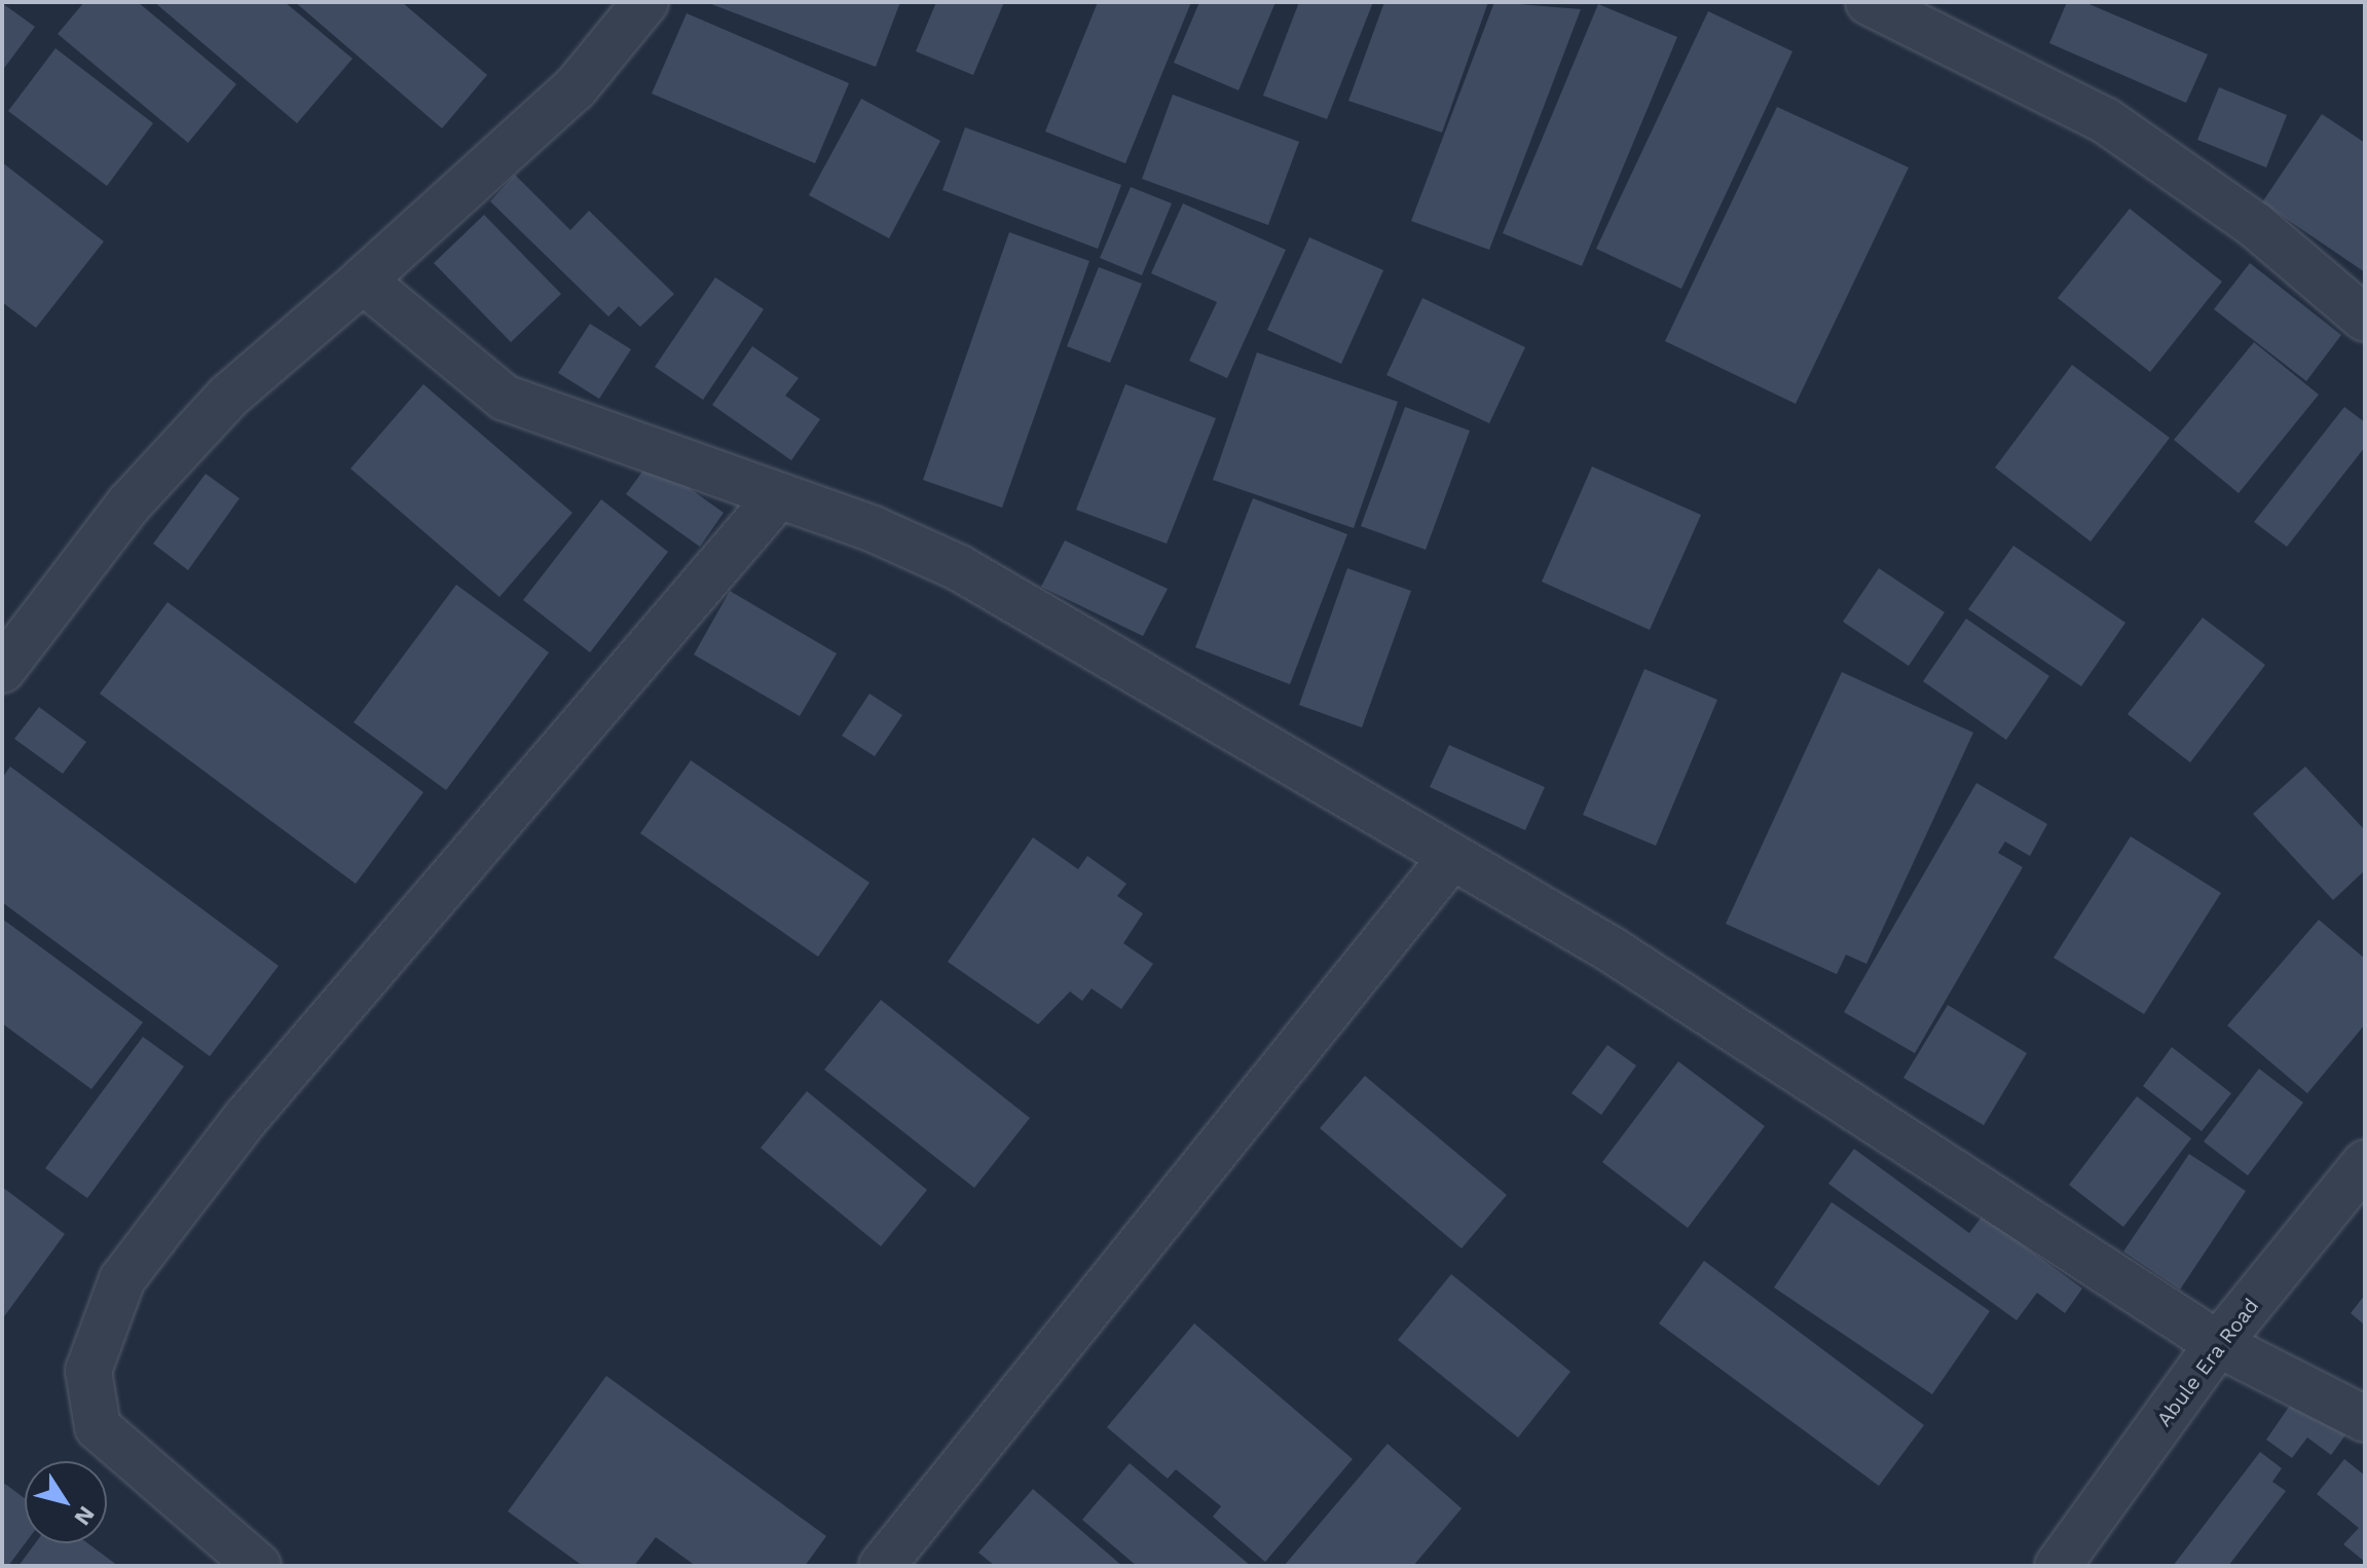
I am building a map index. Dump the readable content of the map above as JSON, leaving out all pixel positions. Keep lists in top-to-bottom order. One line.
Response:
{"streets":{"street":["Abule Era Road"]},"north":"bottom right"}
